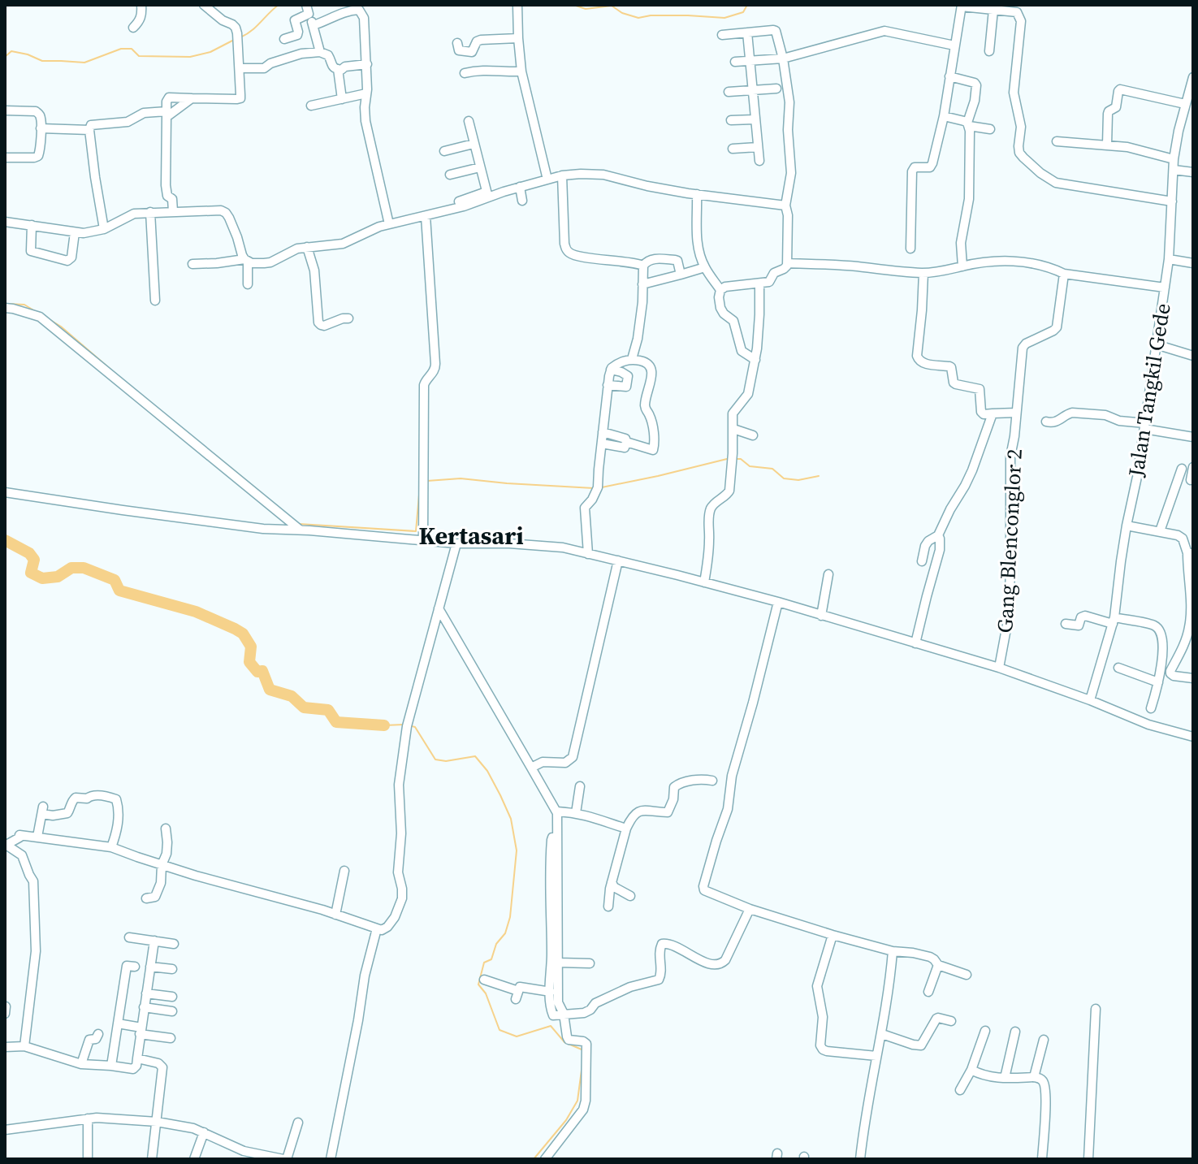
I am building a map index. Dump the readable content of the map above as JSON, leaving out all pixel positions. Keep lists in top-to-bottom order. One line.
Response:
{"streets":{"street":["Jalan Tangkil Gede","Gang Blenconglor 2"]},"districts":["Kertasari"]}
